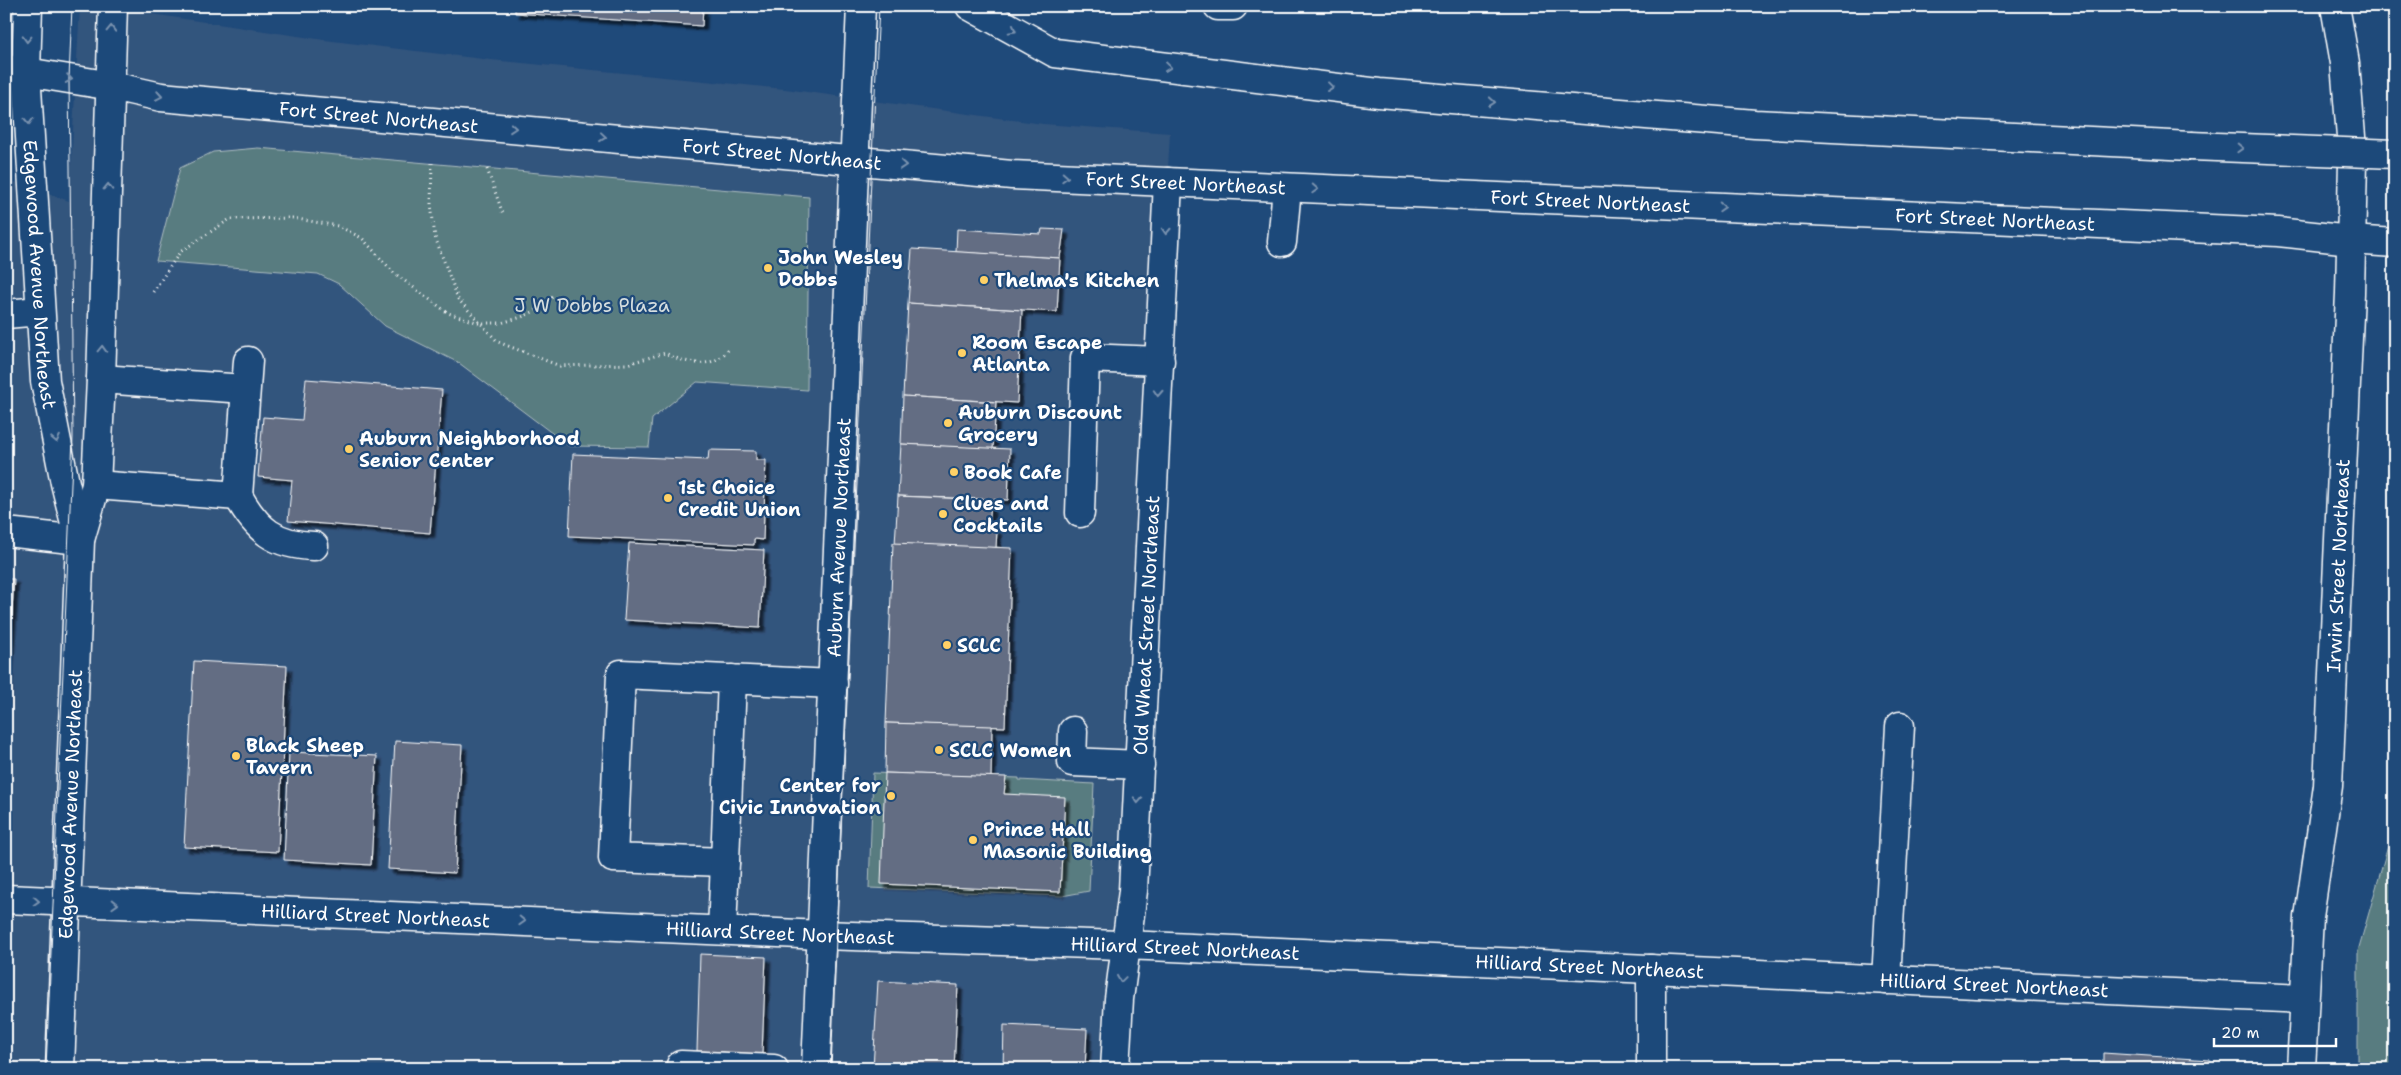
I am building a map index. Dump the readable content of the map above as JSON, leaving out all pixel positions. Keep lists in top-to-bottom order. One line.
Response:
{"streets":{"main road":["Fort Street Northeast","Edgewood Avenue Northeast","Auburn Avenue Northeast","Irwin Street Northeast","Old Wheat Street Northeast","Hilliard Street Northeast"]},"crossings":[["Fort Street Northeast","Edgewood Avenue Northeast"],["Fort Street Northeast","Auburn Avenue Northeast"],["Fort Street Northeast","Irwin Street Northeast"],["Fort Street Northeast","Old Wheat Street Northeast"],["Edgewood Avenue Northeast","Hilliard Street Northeast"],["Auburn Avenue Northeast","Hilliard Street Northeast"],["Irwin Street Northeast","Hilliard Street Northeast"],["Old Wheat Street Northeast","Hilliard Street Northeast"]],"one_way":["Old Wheat Street Northeast"],"parks":["J W Dobbs Plaza"],"places":["John Wesley Dobbs","Thelma's Kitchen","Room Escape Atlanta","Auburn Discount Grocery","Auburn Neighborhood Senior Center","Book Cafe","1st Choice Credit Union","Clues and Cocktails","SCLC","SCLC Women","Black Sheep Tavern","Center for Civic Innovation","Prince Hall Masonic Building"],"scale_bar":"20 m"}
